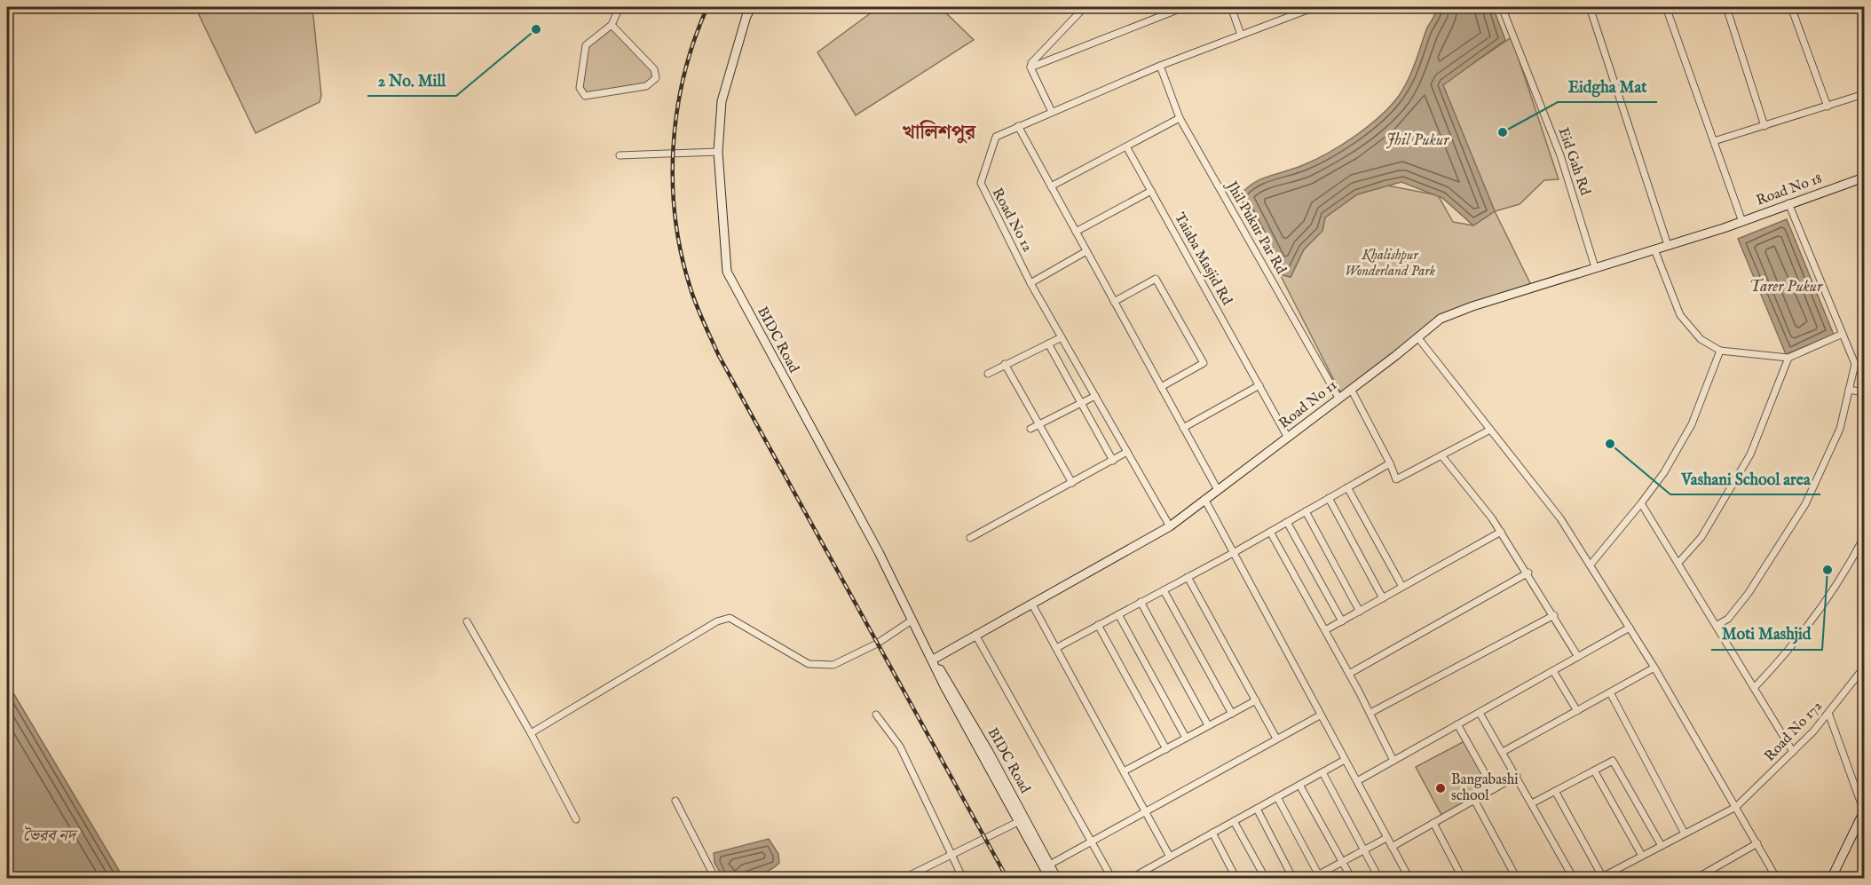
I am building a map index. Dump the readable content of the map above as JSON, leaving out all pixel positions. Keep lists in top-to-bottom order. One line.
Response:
{"streets":{"main road":["Road No 18","BIDC Road","Road No 11"],"street":["Eid Gah Rd","Road No 12","Jhil Pukur Par Rd","Taiaba Masjid Rd","Road No 172"]},"crossings":[["Eid Gah Rd","Road No 11"],["Road No 18","Road No 11"],["Road No 12","Jhil Pukur Par Rd"],["Road No 12","Road No 11"],["Jhil Pukur Par Rd","Road No 11"],["Taiaba Masjid Rd","Road No 11"],["BIDC Road","Road No 11"]],"districts":["খালিশপুর"],"water":["Jhil Pukur","Tarer Pukur","ভৈরব নদ"],"parks":["Khalishpur Wonderland Park"],"places":["2 No. Mill","Eidgha Mat","Vashani School area","Moti Mashjid","Bangabashi school"]}
